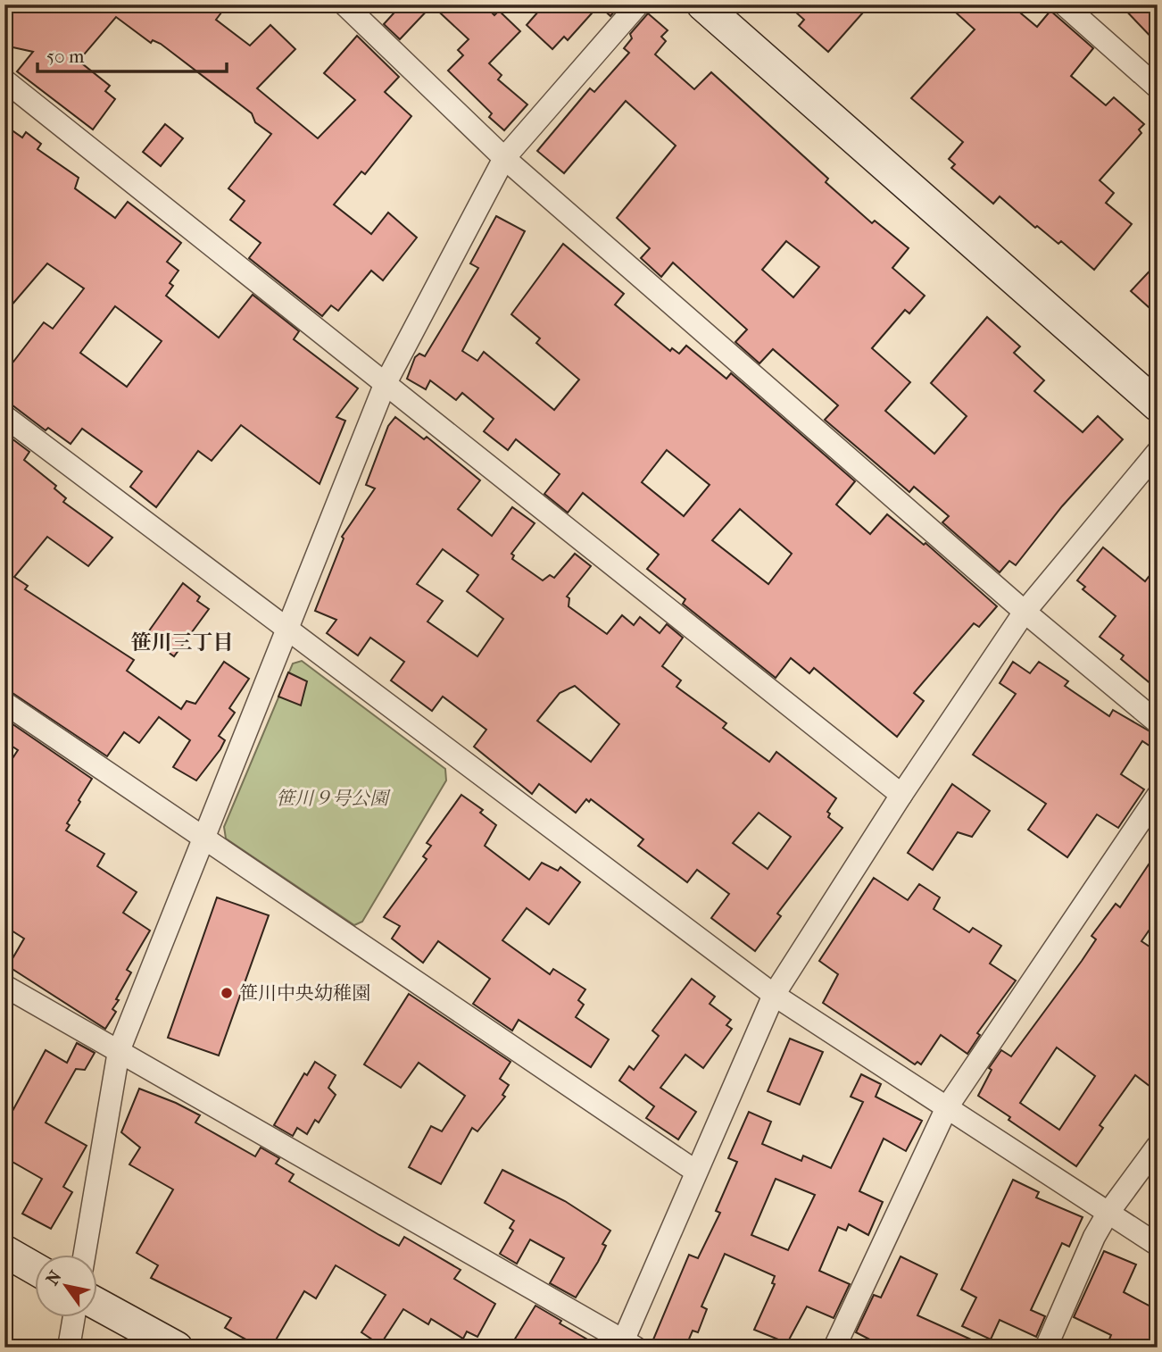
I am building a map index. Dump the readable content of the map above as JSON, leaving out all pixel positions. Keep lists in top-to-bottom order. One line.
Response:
{"districts":["笹川三丁目"],"parks":["笹川９号公園"],"places":["笹川中央幼稚園"],"scale_bar":"50 m","north":"top left"}
